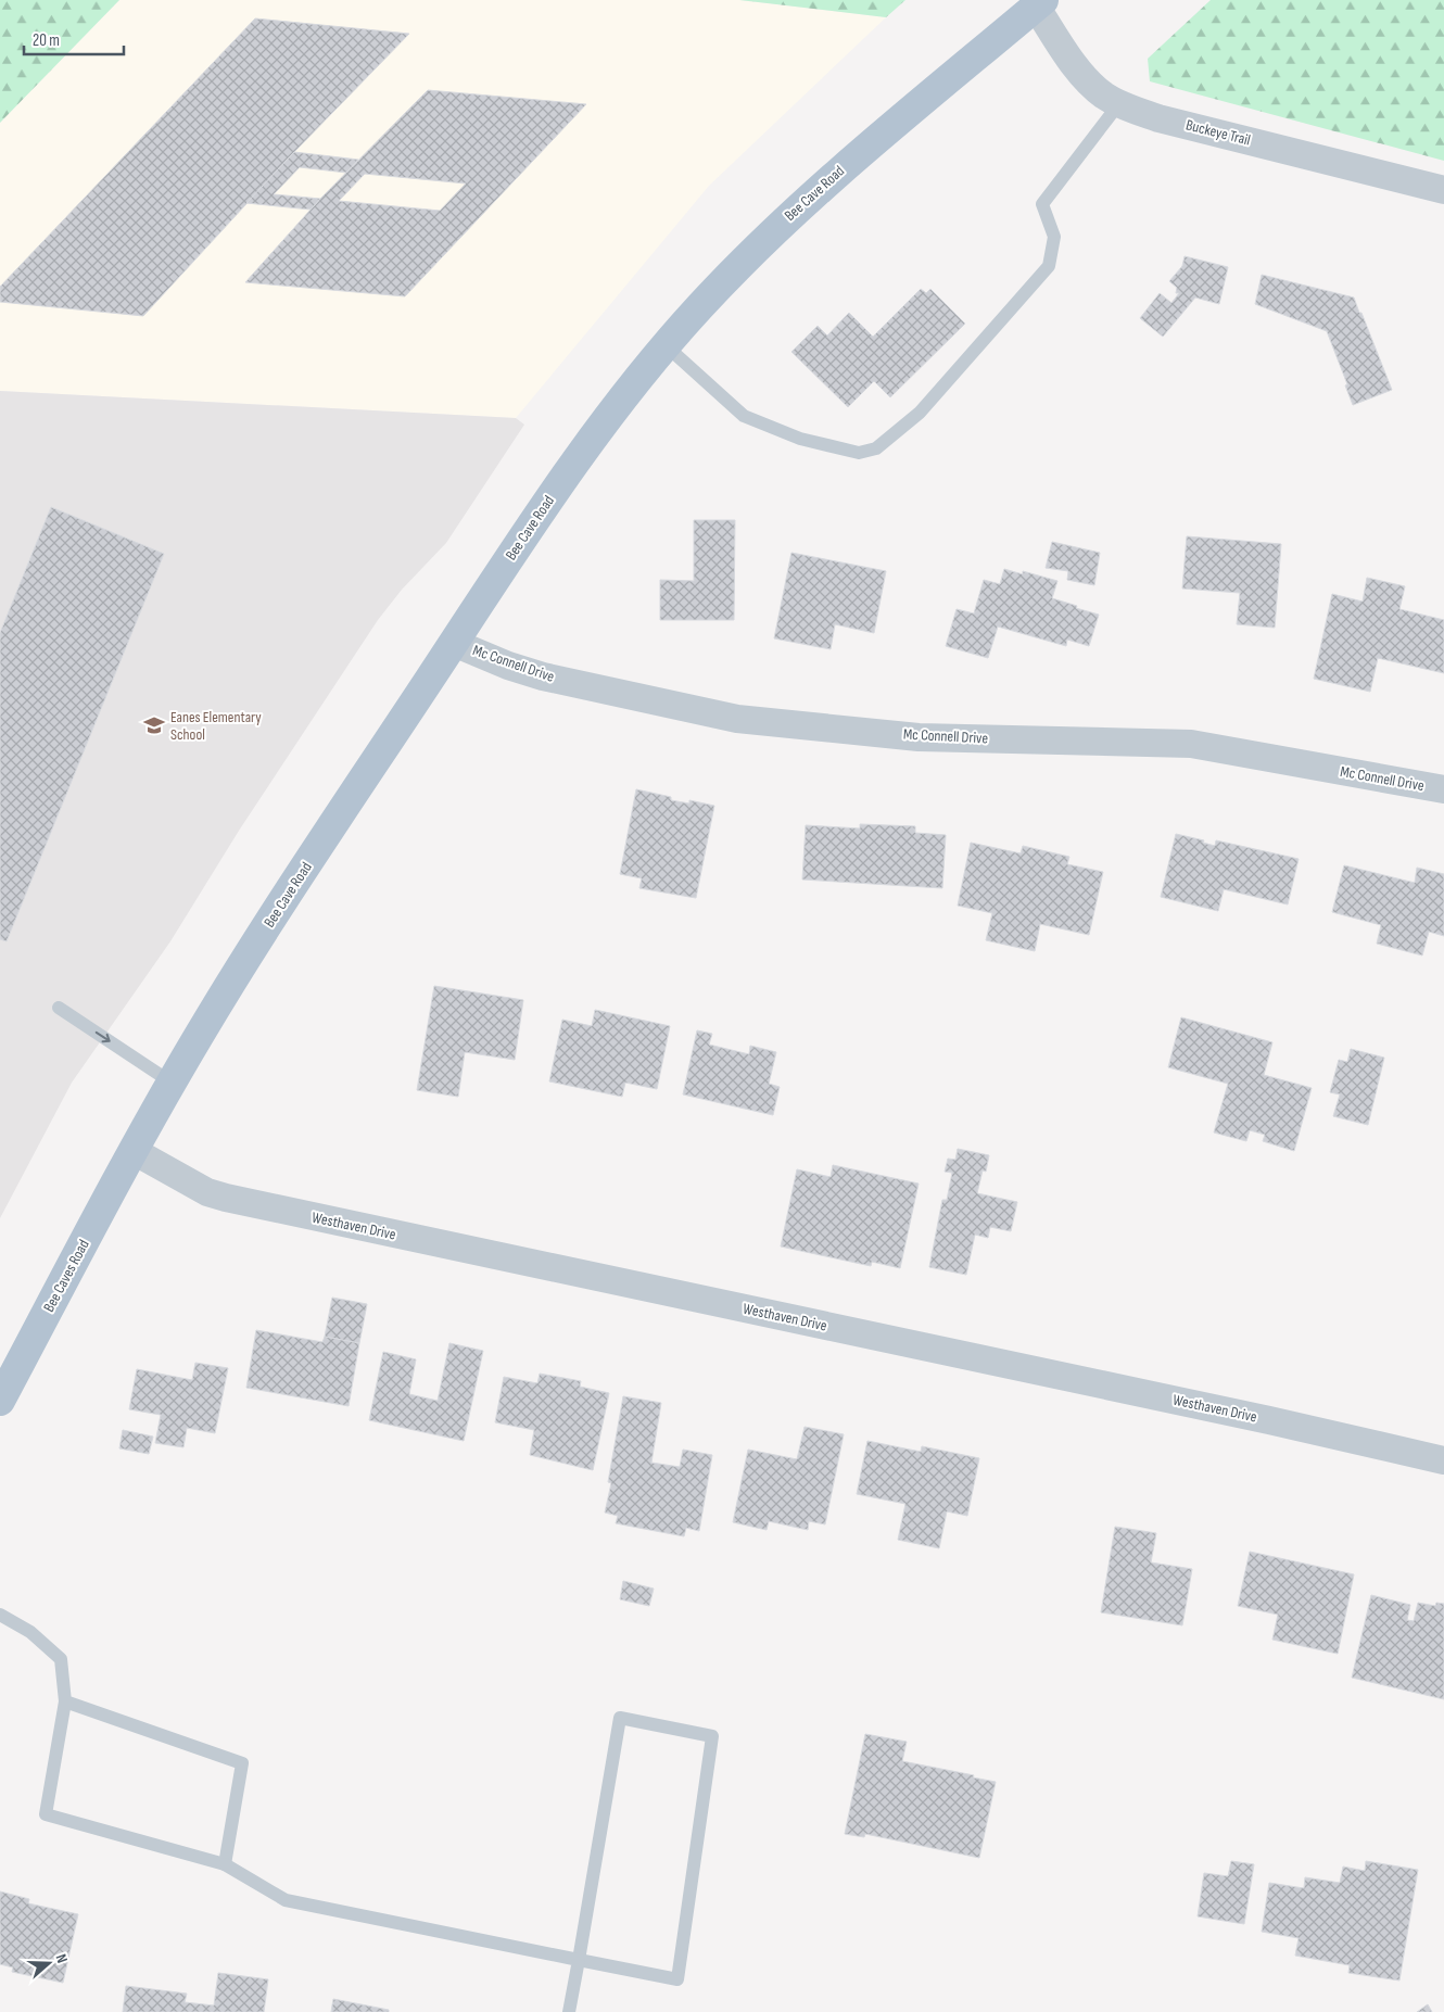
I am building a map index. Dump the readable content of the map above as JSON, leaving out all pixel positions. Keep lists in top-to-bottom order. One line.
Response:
{"streets":{"main road":["Bee Cave Road","Bee Caves Road"],"street":["Buckeye Trail","Mc Connell Drive","Westhaven Drive"]},"crossings":[["Buckeye Trail","Bee Cave Road"],["Bee Cave Road","Mc Connell Drive"],["Bee Cave Road","Westhaven Drive"],["Bee Cave Road","Bee Caves Road"],["Westhaven Drive","Bee Caves Road"]],"places":{"school or university":["Eanes Elementary School"]},"scale_bar":"20 m","north":"right"}
